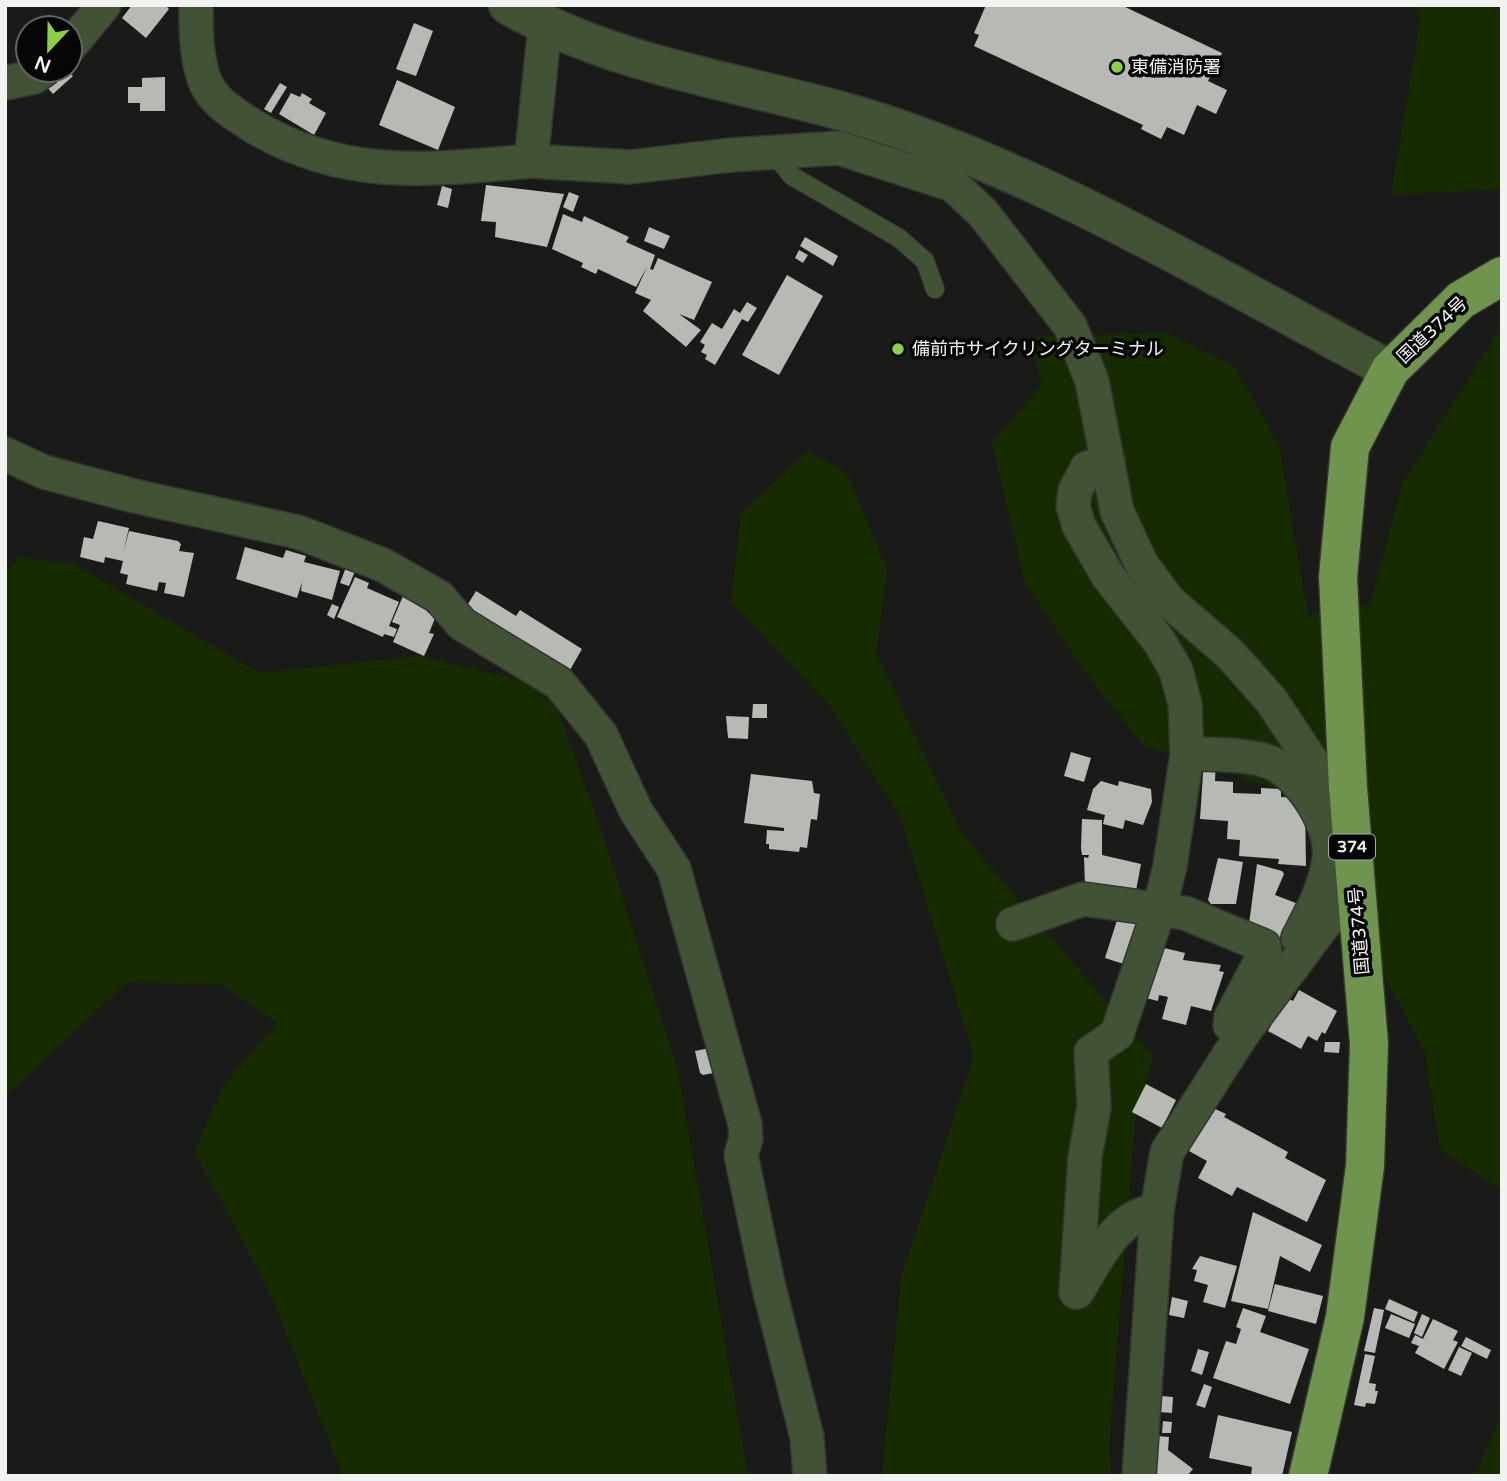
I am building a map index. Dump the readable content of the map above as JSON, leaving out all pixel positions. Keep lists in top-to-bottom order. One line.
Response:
{"streets":{"highway":["国道374号","374"]},"places":["東備消防署","備前市サイクリングターミナル"],"north":"bottom"}
